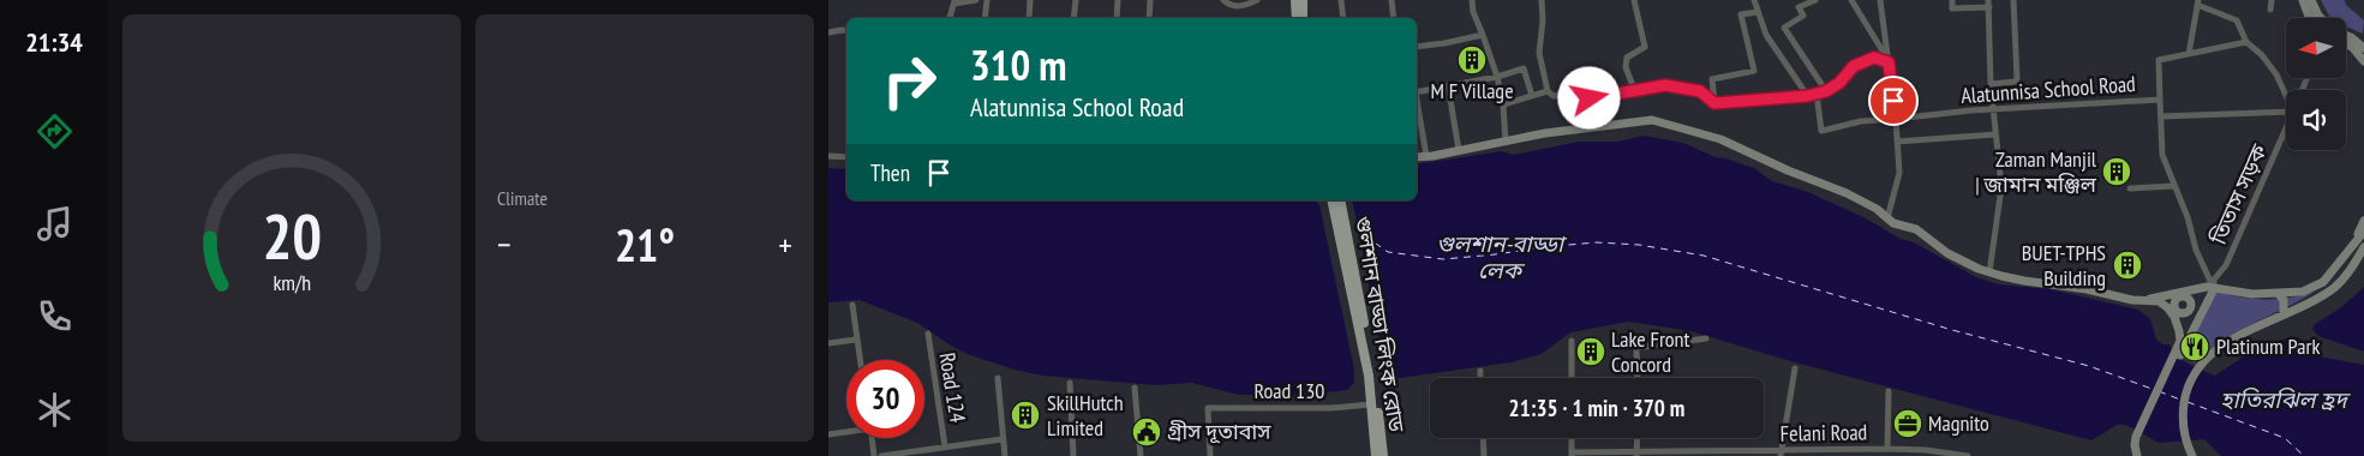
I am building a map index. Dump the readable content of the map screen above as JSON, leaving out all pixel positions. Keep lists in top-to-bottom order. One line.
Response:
{"streets":{"main road":["গুলশান বাড্ডা লিংক রোড"],"street":["Alatunnisa School Road","তিতাস সড়ক","Road 124","Road 130","Felani Road"]},"crossings":[["Alatunnisa School Road","তিতাস সড়ক"],["গুলশান বাড্ডা লিংক রোড","Road 130"]],"water":["গুলশান-বাড্ডা লেক","হাতিরঝিল হ্রদ"],"places":{"building":["M F Village","Zaman Manjil | জামান মঞ্জিল","BUET-TPHS Building","Lake Front Concord","SkillHutch Limited"],"restaurant":["Platinum Park"],"office":["Magnito"],"public building":["গ্রীস দূতাবাস"]},"north":"left","page":{"tabs":"21:34","tile":"Climate","turn":["310 m","Alatunnisa School Road"],"then":"Then","heat":["−","21°","+"],"limit":"30","trip":"21:35 · 1 min · 370 m","gauge":["20","km/h"]}}
